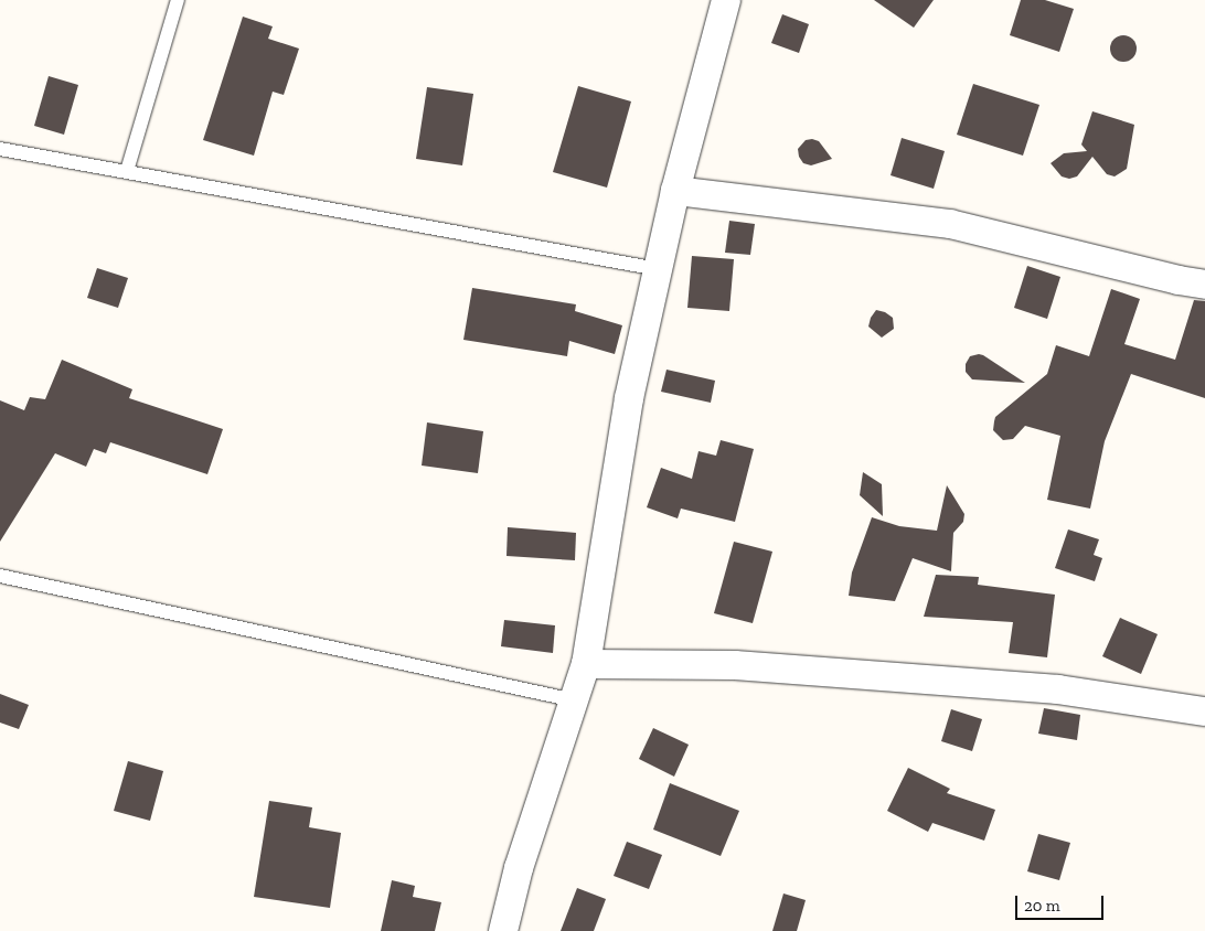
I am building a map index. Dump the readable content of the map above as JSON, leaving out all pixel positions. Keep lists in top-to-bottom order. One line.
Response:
{"scale_bar":"20 m"}
